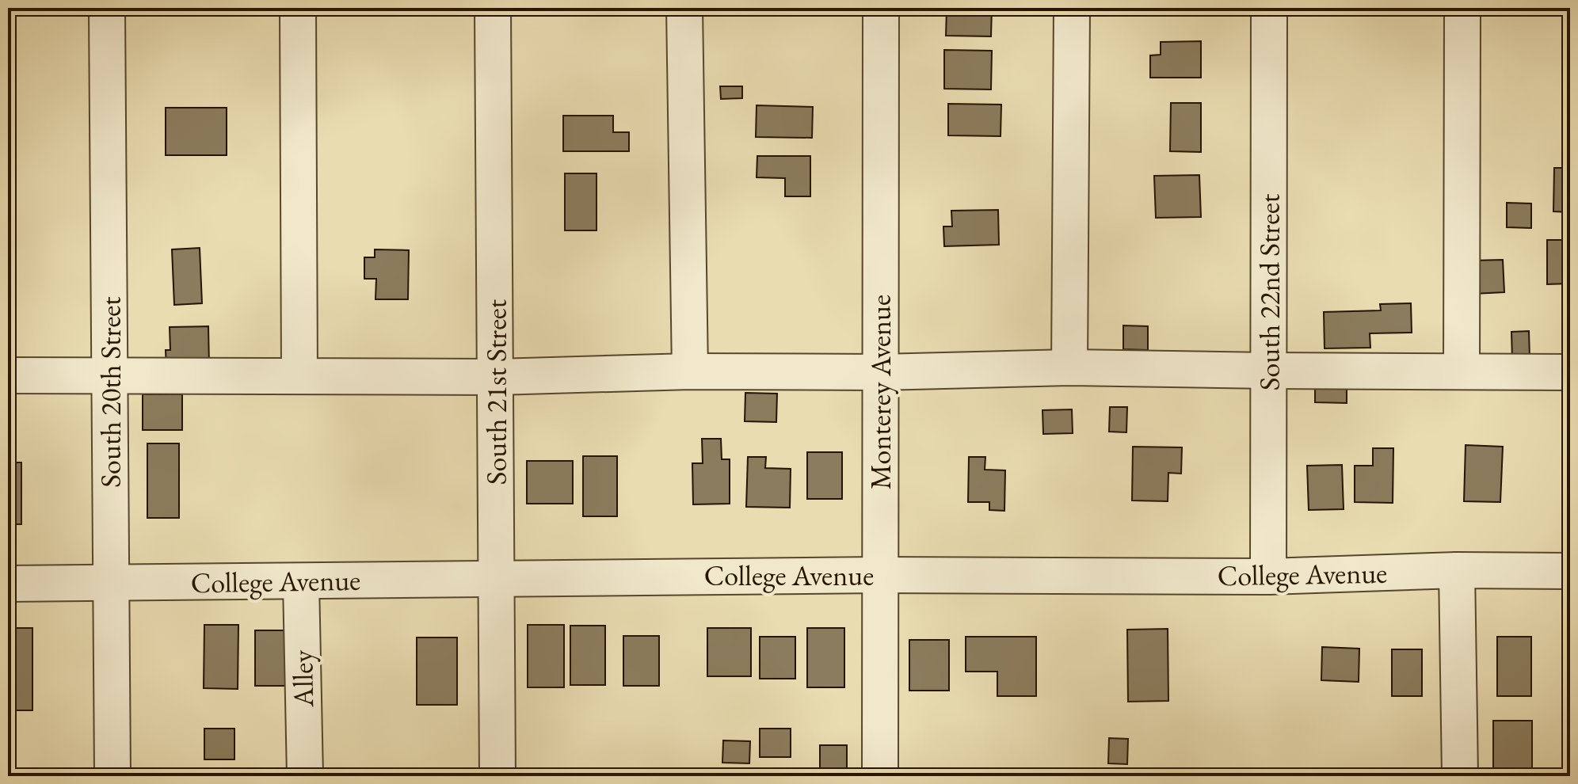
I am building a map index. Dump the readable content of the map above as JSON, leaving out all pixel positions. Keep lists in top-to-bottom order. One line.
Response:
{"streets":{"street":["South 22nd Street","South 20th Street","South 21st Street","Monterey Avenue","College Avenue","Alley"]},"crossings":[["South 22nd Street","College Avenue"],["South 20th Street","College Avenue"],["South 21st Street","College Avenue"],["Monterey Avenue","College Avenue"],["College Avenue","Alley"]]}
